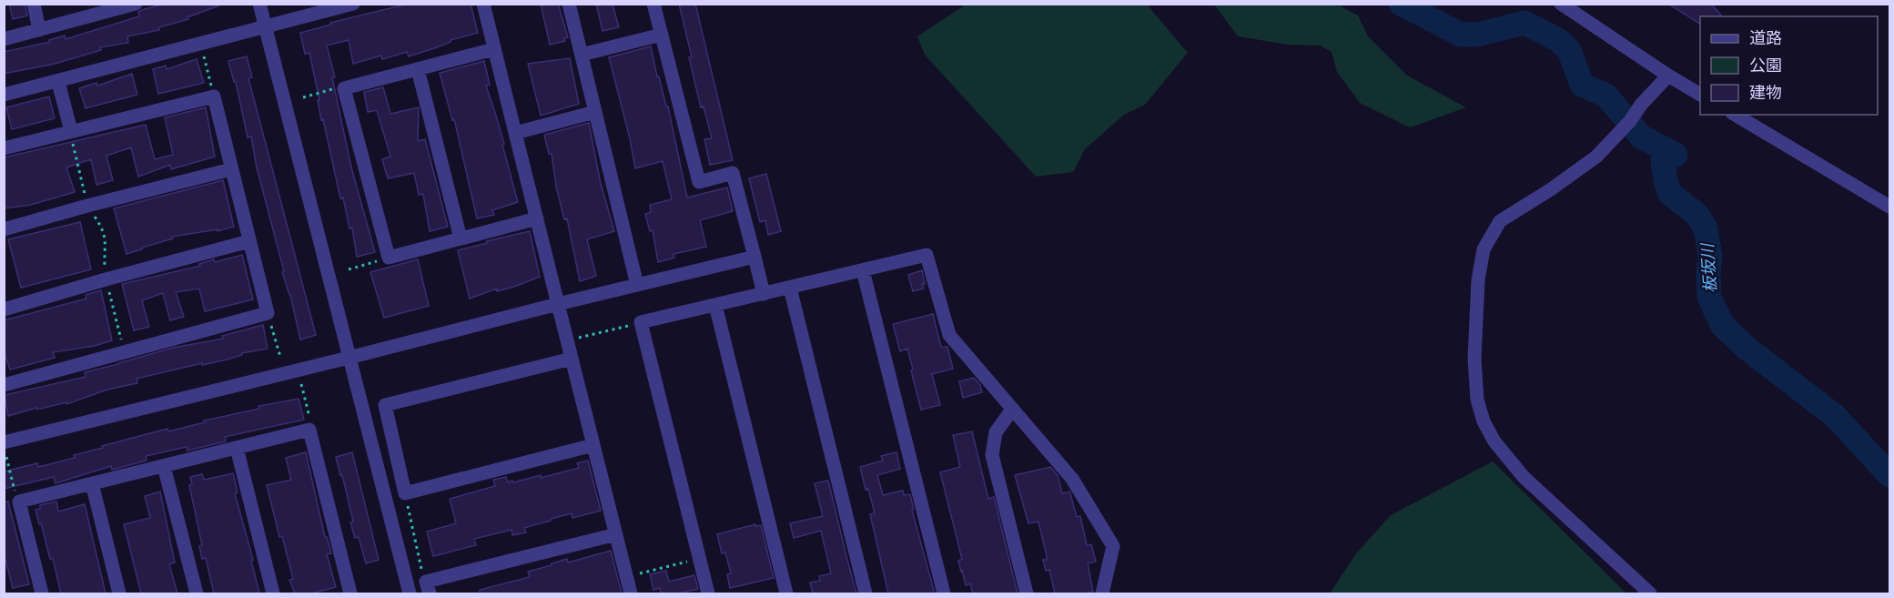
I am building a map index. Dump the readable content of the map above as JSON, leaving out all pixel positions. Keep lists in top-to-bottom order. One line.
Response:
{"water":["板坂川"],"legend":["道路","公園","建物"]}
